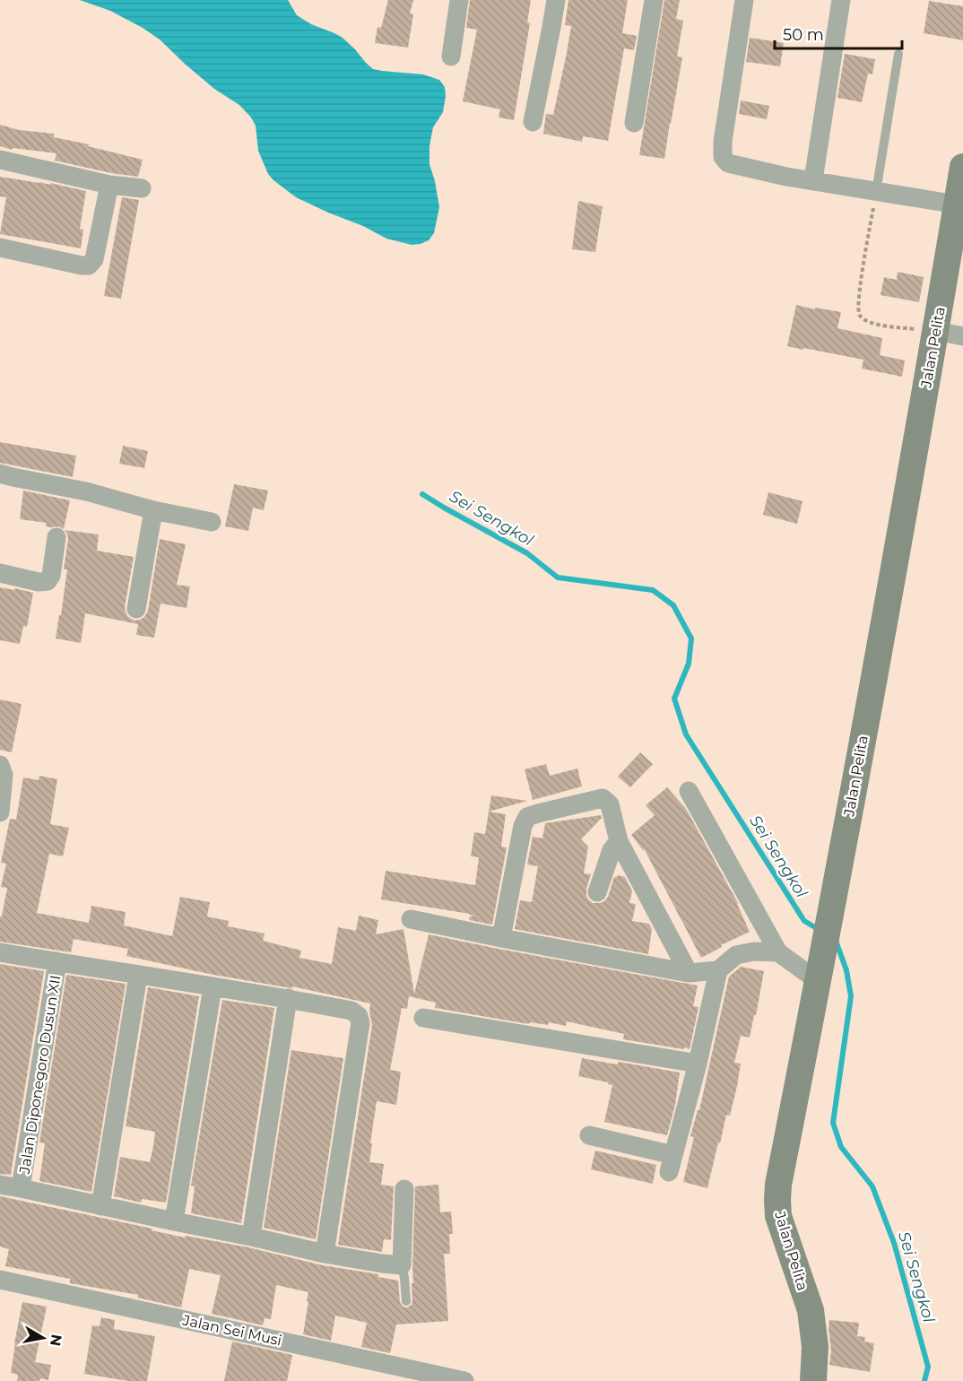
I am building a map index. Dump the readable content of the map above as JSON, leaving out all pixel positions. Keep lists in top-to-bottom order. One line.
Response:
{"streets":{"street":["Jalan Pelita","Jalan Diponegoro Dusun XII","Jalan Sei Musi"]},"water":["Sei Sengkol"],"scale_bar":"50 m","north":"right"}
